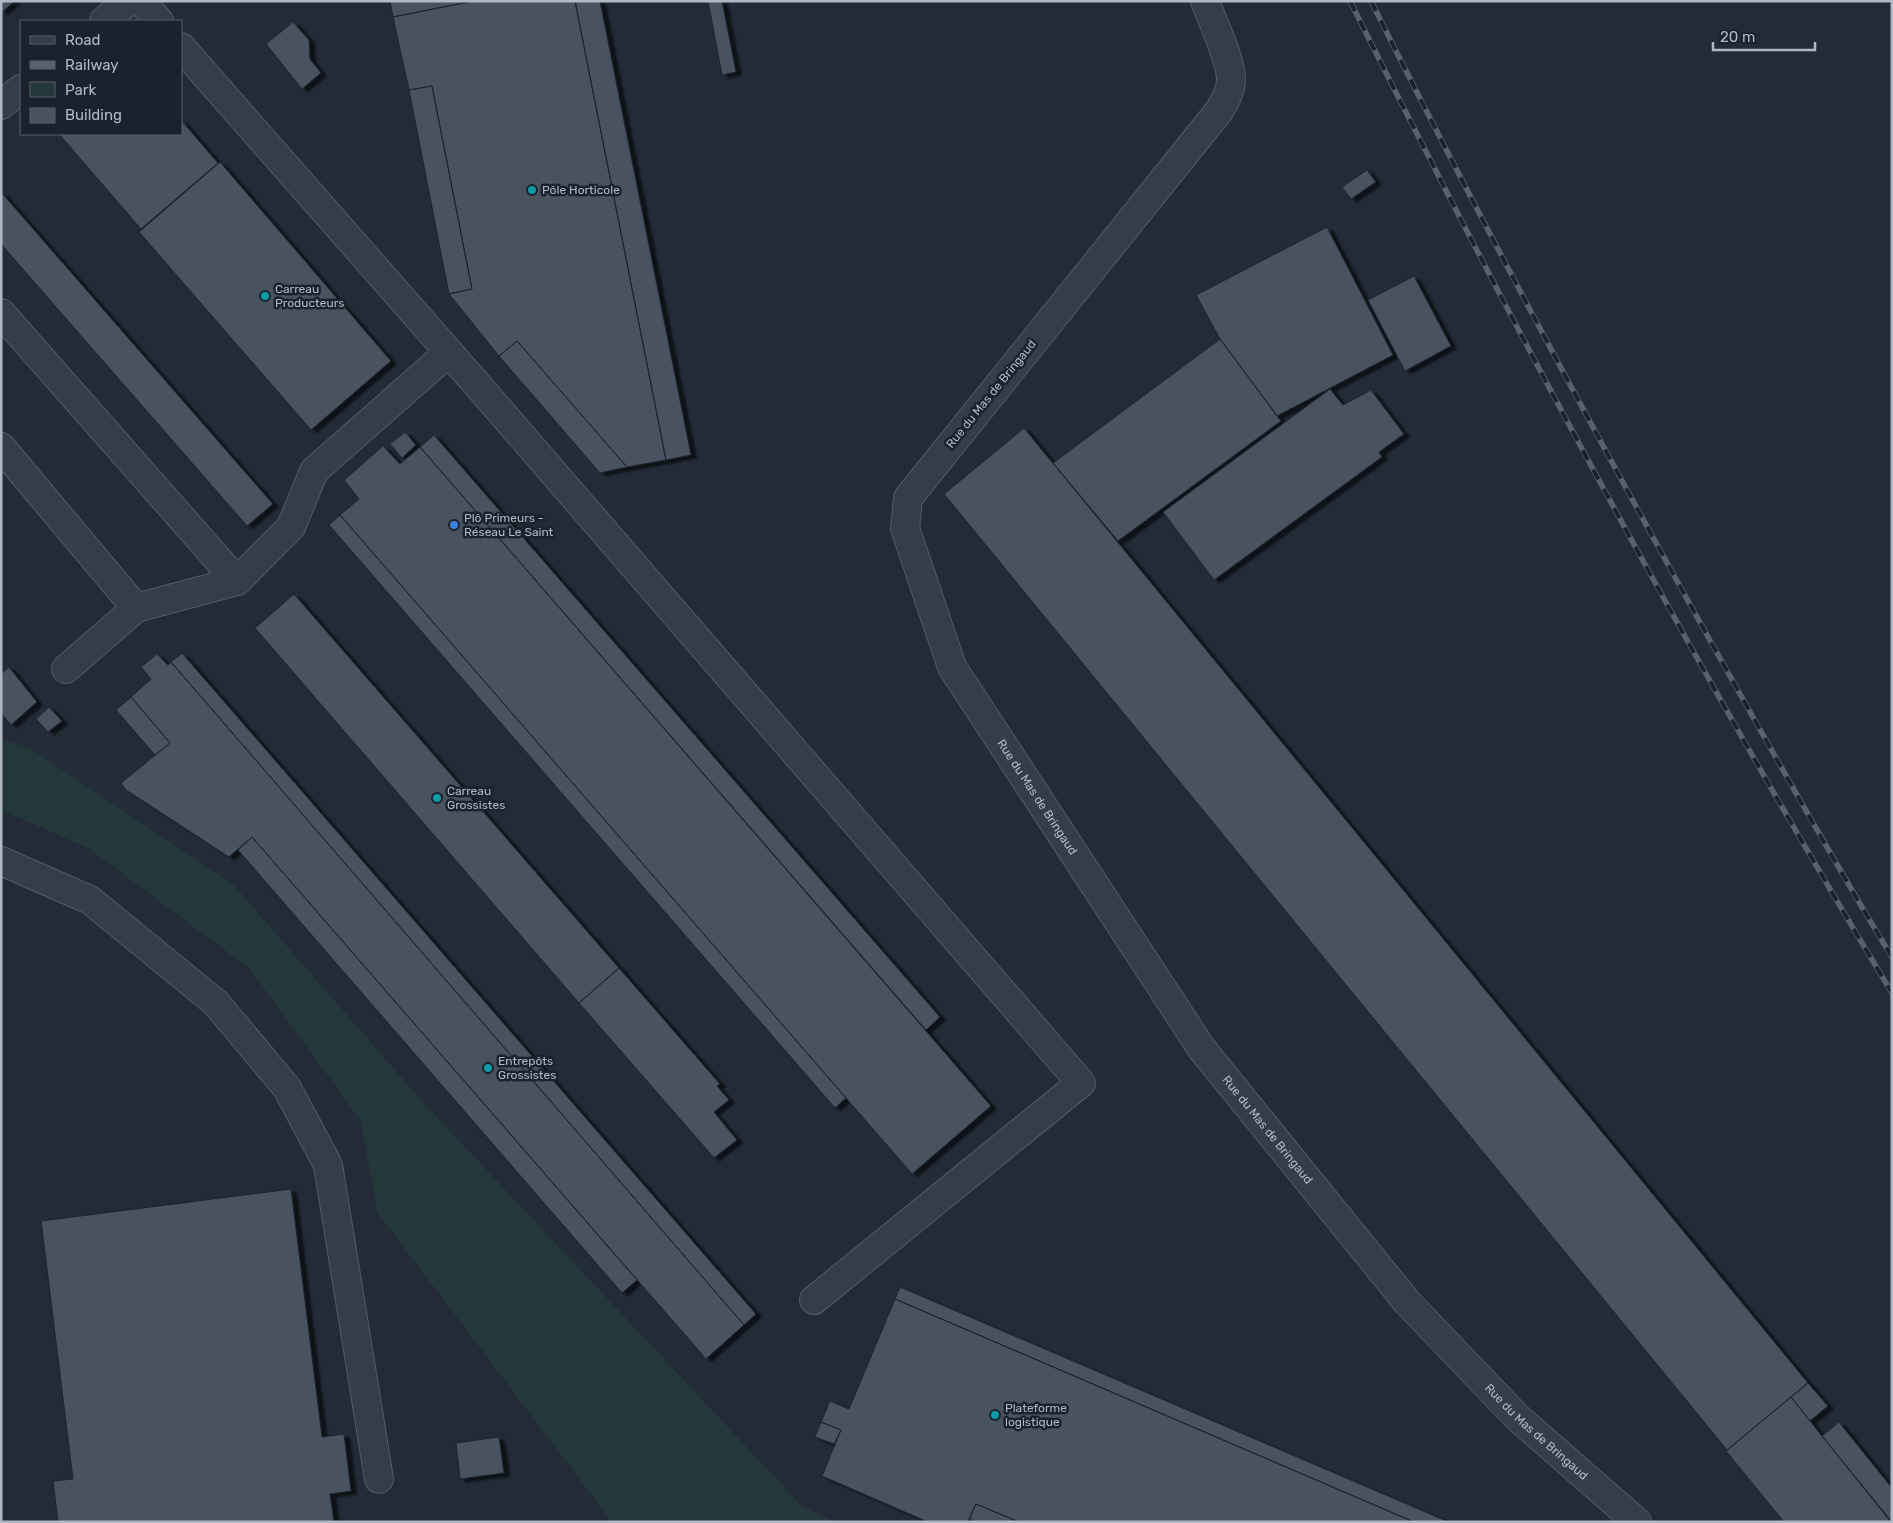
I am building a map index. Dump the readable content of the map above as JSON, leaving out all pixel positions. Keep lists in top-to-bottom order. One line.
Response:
{"streets":{"street":["Rue du Mas de Bringaud"]},"places":["Pôle Horticole","Carreau Producteurs","Plô Primeurs - Réseau Le Saint","Carreau Grossistes","Entrepôts Grossistes","Plateforme logistique"],"legend":["Road","Railway","Park","Building"],"scale_bar":"20 m"}
